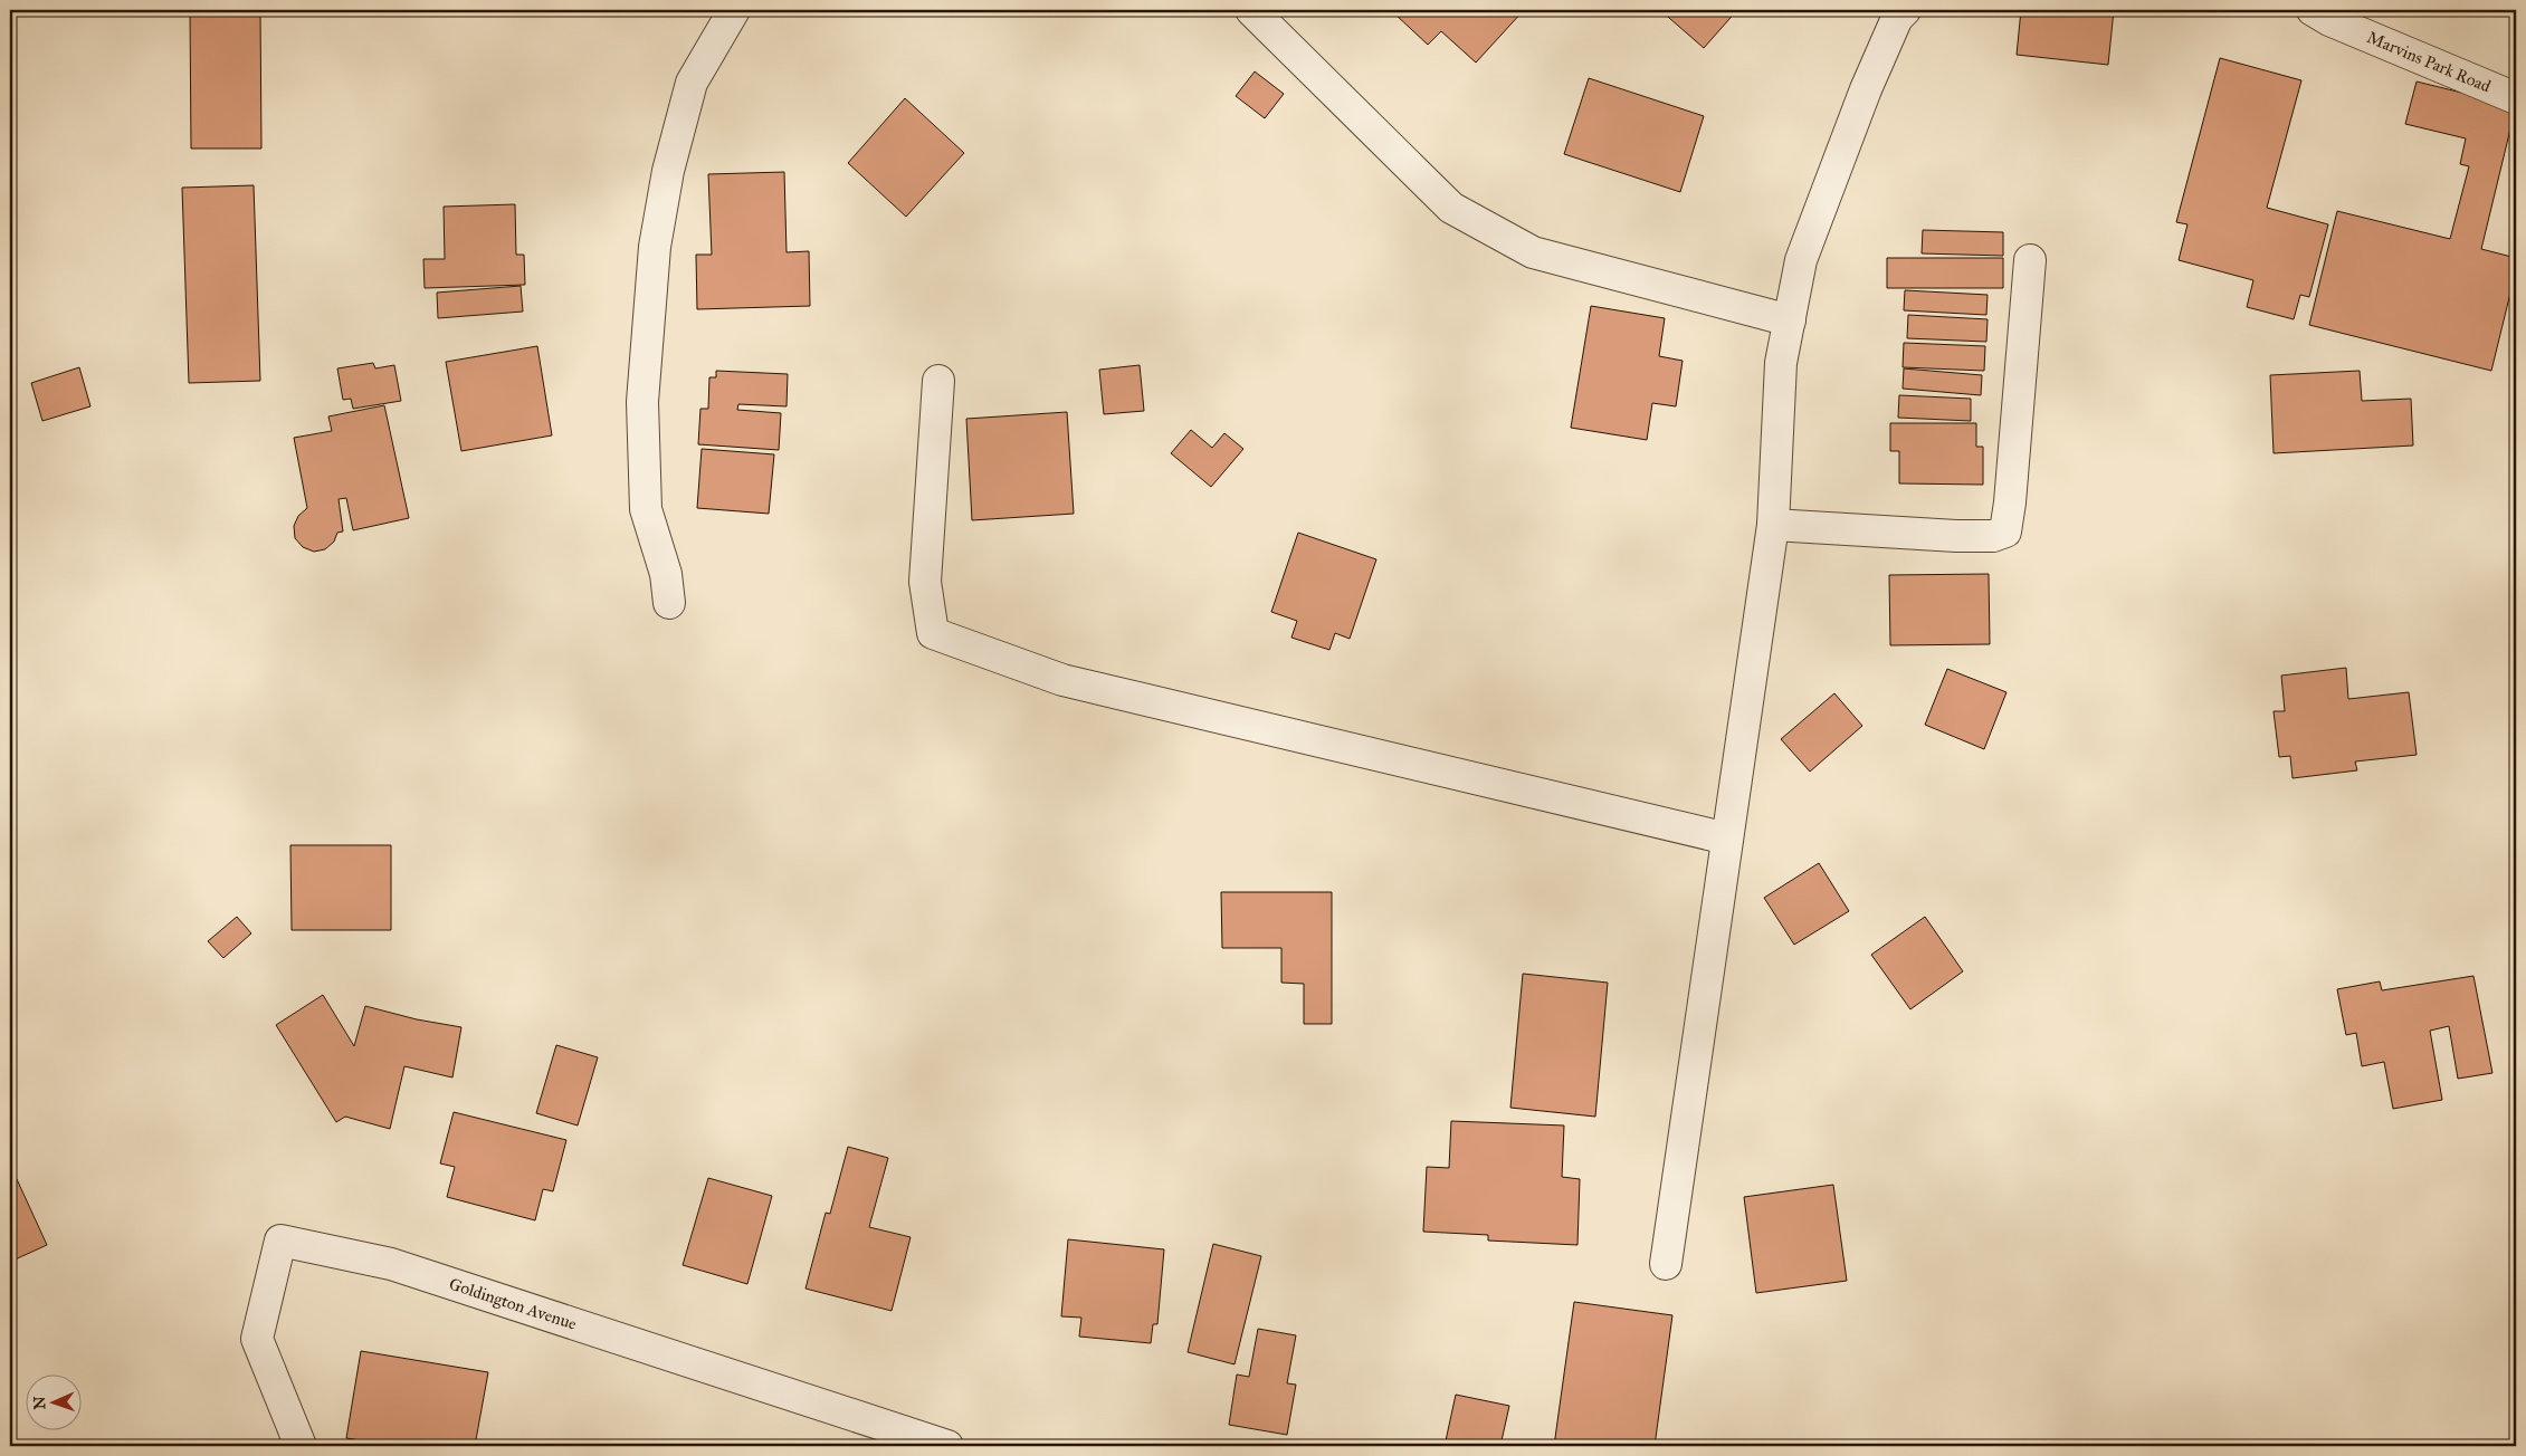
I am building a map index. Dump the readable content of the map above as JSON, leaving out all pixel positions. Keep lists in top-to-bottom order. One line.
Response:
{"streets":{"street":["Marvins Park Road","Goldington Avenue"]},"north":"left"}
